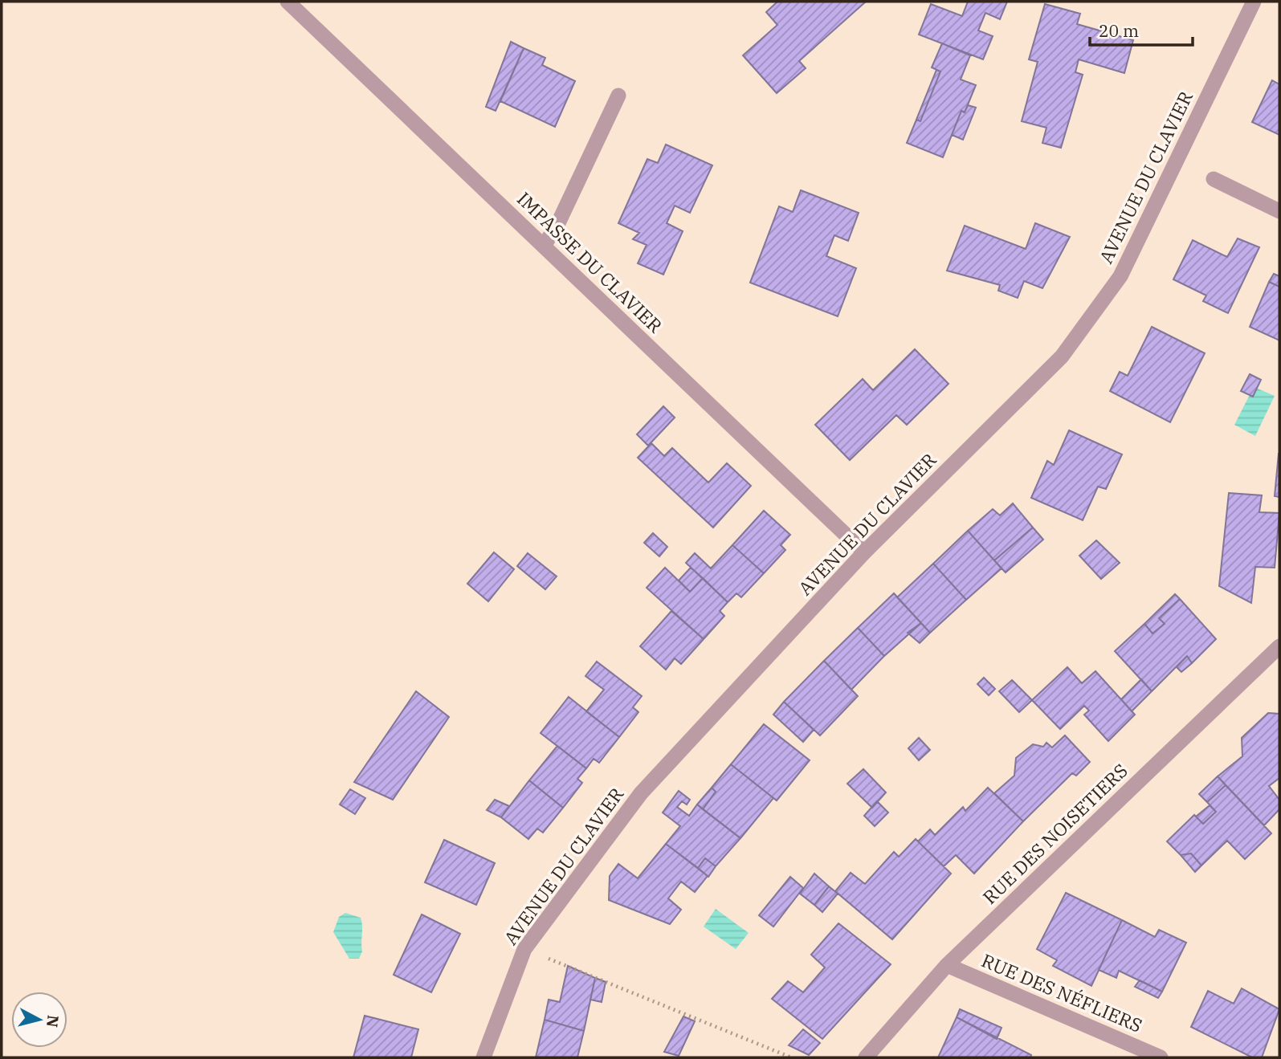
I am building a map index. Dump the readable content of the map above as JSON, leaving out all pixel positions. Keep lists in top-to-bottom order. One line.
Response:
{"streets":{"street":["AVENUE DU CLAVIER","IMPASSE DU CLAVIER","RUE DES NOISETIERS","RUE DES NÉFLIERS"]},"crossings":[["AVENUE DU CLAVIER","IMPASSE DU CLAVIER"],["RUE DES NOISETIERS","RUE DES NÉFLIERS"]],"scale_bar":"20 m","north":"right"}
